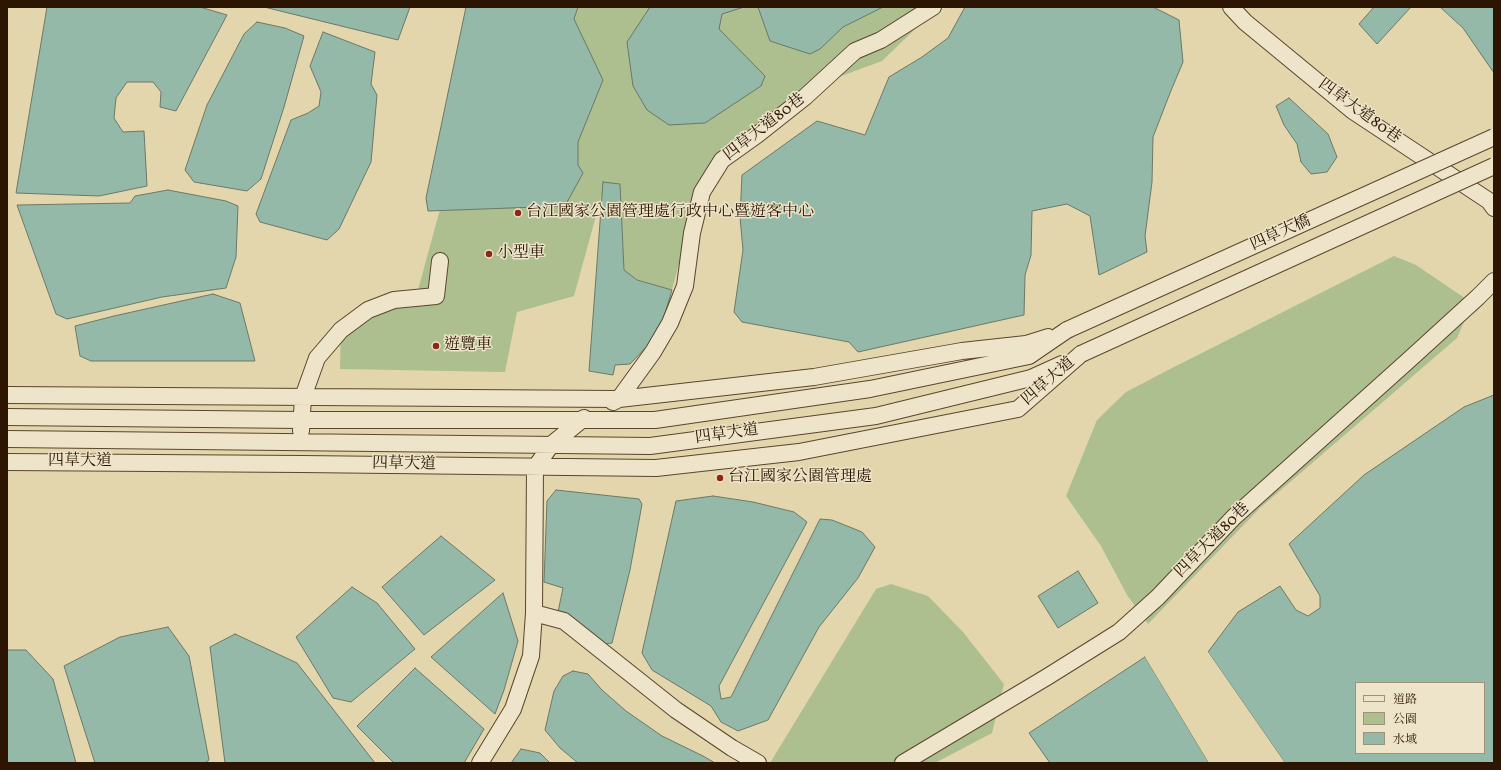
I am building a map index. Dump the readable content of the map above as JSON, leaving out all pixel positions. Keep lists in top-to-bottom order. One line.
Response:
{"streets":{"street":["四草大道80巷","四草大橋","四草大道"]},"crossings":[["四草大道80巷","四草大道"],["四草大橋","四草大道"]],"places":["台江國家公園管理處行政中心暨遊客中心","小型車","遊覽車","台江國家公園管理處"],"legend":["道路","公園","水域"]}
